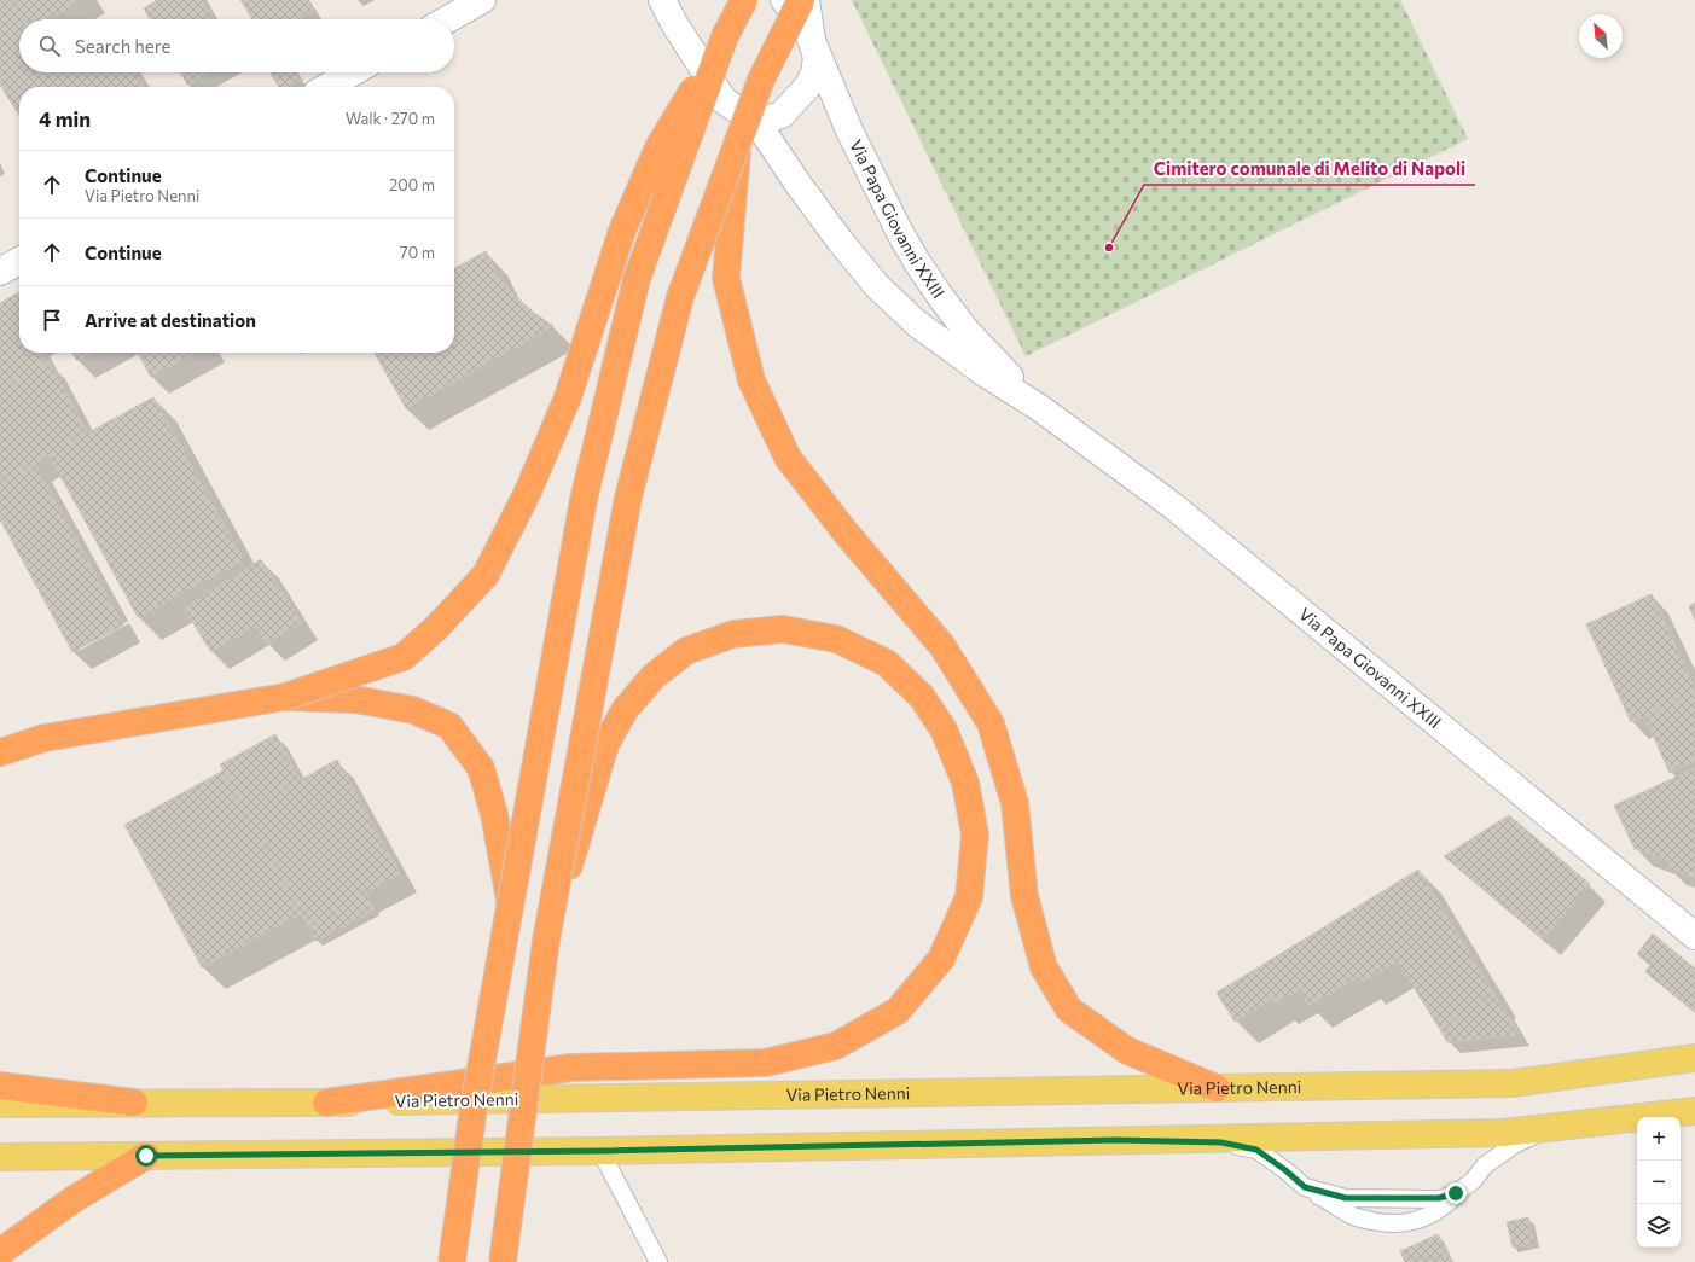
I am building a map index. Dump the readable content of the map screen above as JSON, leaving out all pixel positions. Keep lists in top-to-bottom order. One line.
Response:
{"streets":{"main road":["Via Pietro Nenni"],"street":["Via Papa Giovanni XXIII"]},"places":["Cimitero comunale di Melito di Napoli"],"north":"top left","page":{"search":"Search here","heading":["4 min","Walk · 270 m"],"list":[["Continue","Via Pietro Nenni","200 m"],["Continue","70 m"],"Arrive at destination"],"map_buttons":["+","−"]}}
